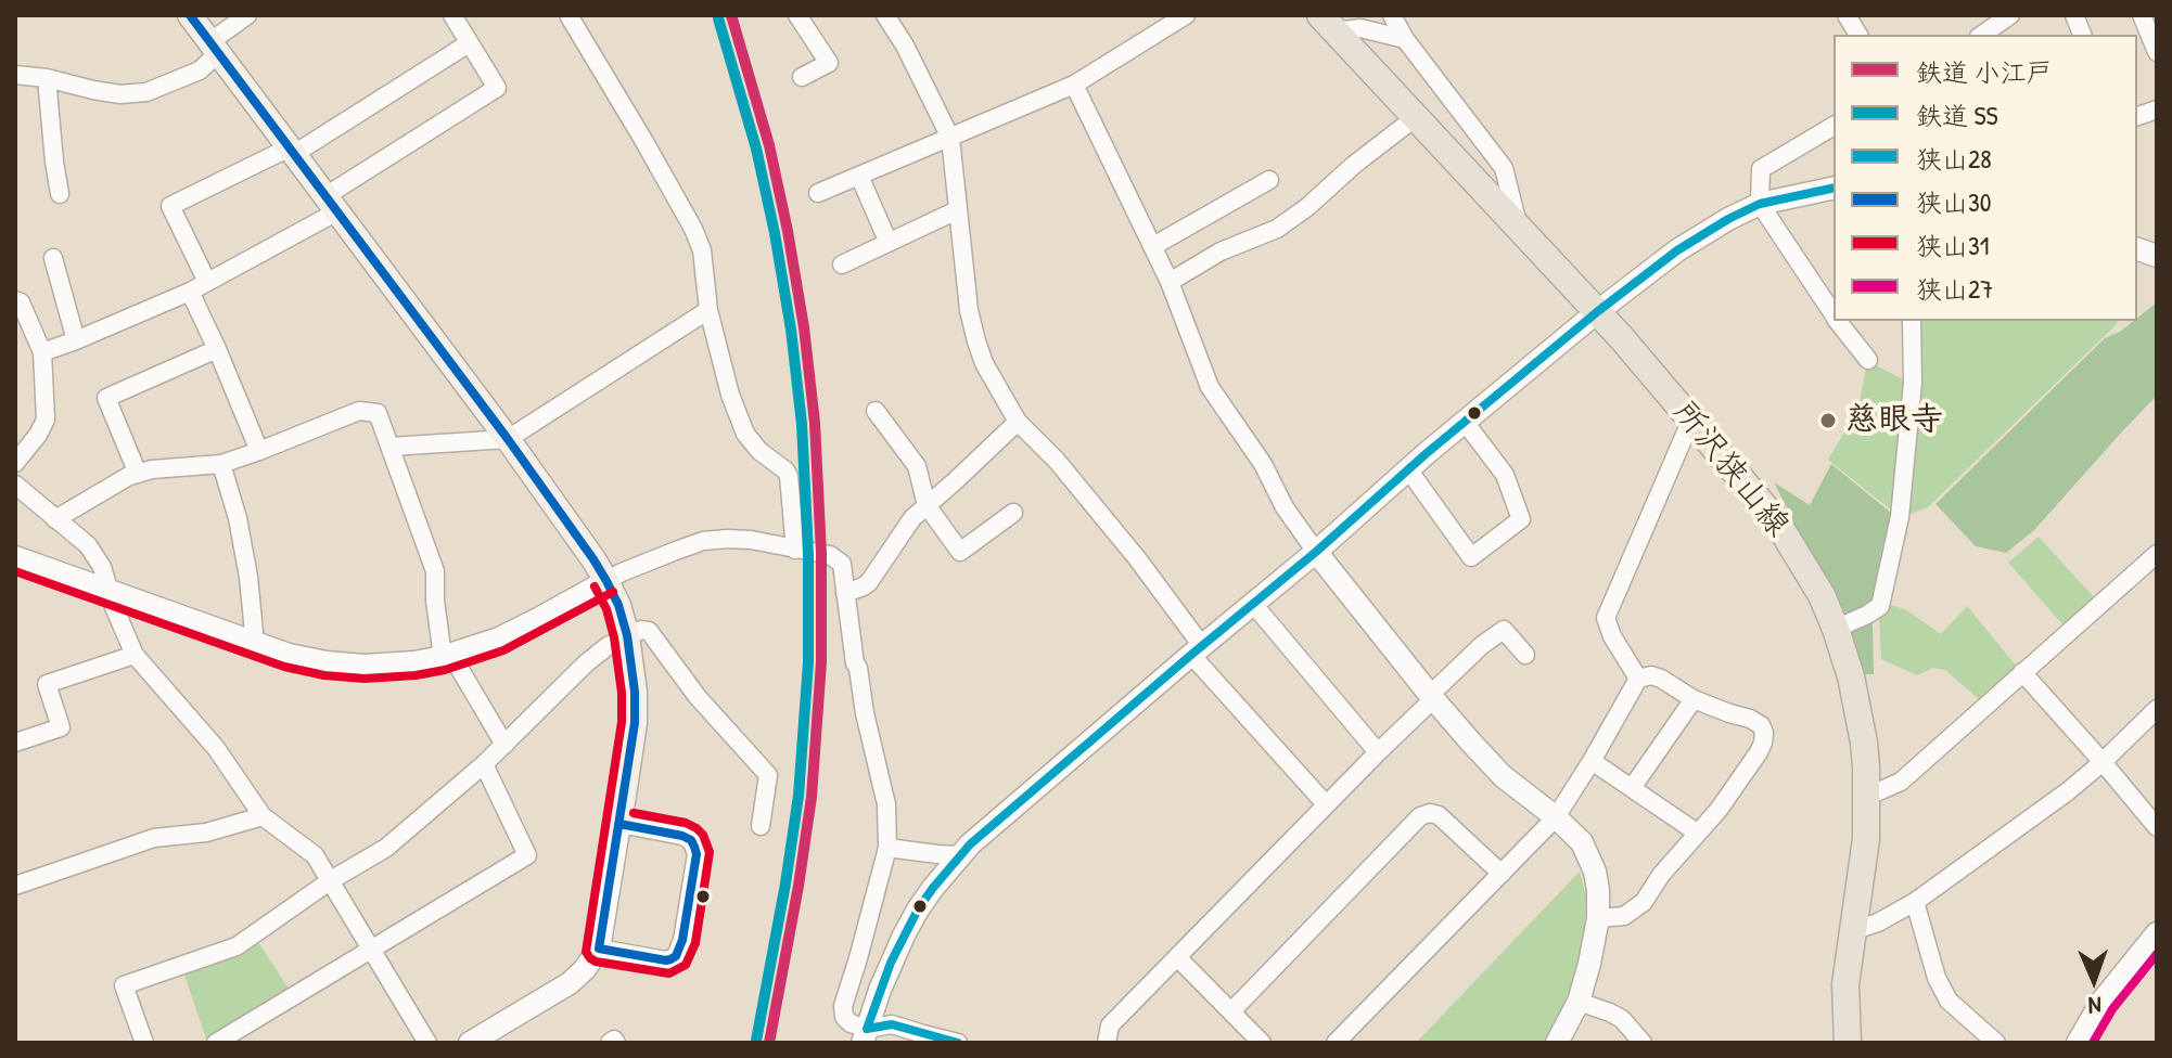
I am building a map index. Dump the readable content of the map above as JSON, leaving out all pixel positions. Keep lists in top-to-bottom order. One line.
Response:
{"streets":{"main road":["所沢狭山線"]},"places":["慈眼寺"],"lines":["rail line 小江戸","transit line 狭山30","rail line SS","transit line 狭山28","transit line 狭山31","transit line 狭山27"],"legend":["鉄道 小江戸","鉄道 SS","狭山28","狭山30","狭山31","狭山27"],"north":"bottom"}
